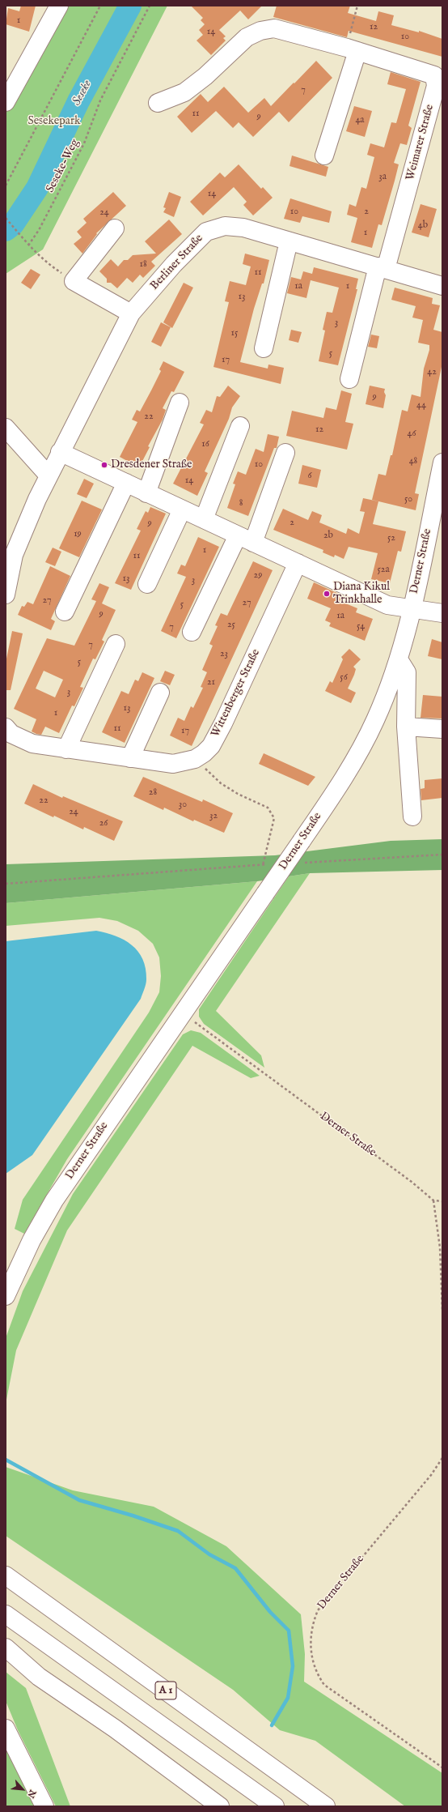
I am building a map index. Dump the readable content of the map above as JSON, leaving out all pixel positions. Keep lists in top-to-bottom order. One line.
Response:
{"streets":{"main road":["Weimarer Straße","Berliner Straße","Derner Straße","Wittenberger Straße","A 1"],"path":["Seseke-Weg"]},"crossings":[["Weimarer Straße","Berliner Straße"]],"water":["Seseke"],"parks":["Sesekepark"],"places":["Dresdener Straße","Diana Kikul Trinkhalle"],"house_numbers":["1","12","14","10","7","11","9","4a","3a","14","10","2","24","4b","1","18","11","1a","1","13","3","15","5","17","42","9","44","22","12","46","16","48","10","6","14","50","8","2","9","19","2b","52","1","11","52a","29","13","3","27","27","5","9","1a","25","54","7","7","23","5","56","21","3","13","1","11","17","28","22","30","24","32","26"],"north":"bottom right"}
